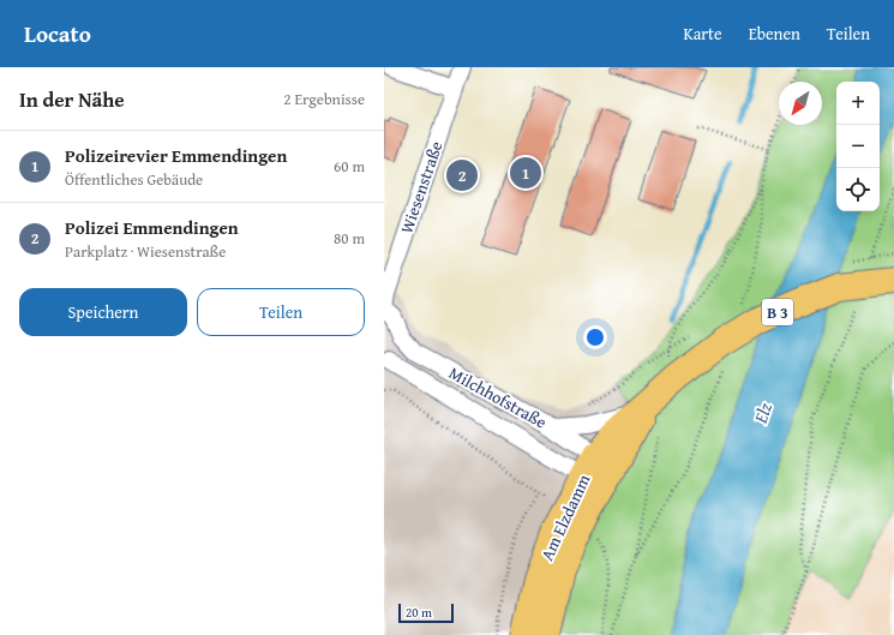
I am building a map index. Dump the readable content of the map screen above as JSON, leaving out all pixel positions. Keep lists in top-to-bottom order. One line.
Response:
{"streets":{"main road":["B 3","Am Elzdamm"],"street":["Wiesenstraße","Milchhofstraße"]},"crossings":[["Wiesenstraße","Milchhofstraße"],["B 3","Milchhofstraße"],["B 3","Am Elzdamm"],["Milchhofstraße","Am Elzdamm"]],"water":["Elz"],"scale_bar":"20 m","north":"bottom left","page":{"header":"Locato","nav":["Karte","Ebenen","Teilen"],"heading":["In der Nähe","2 Ergebnisse"],"map_buttons":["+","−"],"list":[{"mark":"1","name":"Polizeirevier Emmendingen","note":"Öffentliches Gebäude","value":"60 m"},{"mark":"2","name":"Polizei Emmendingen","note":"Parkplatz · Wiesenstraße","value":"80 m"}],"pins":["1","2"],"buttons":["Speichern","Teilen"],"scale":"20 m"}}
